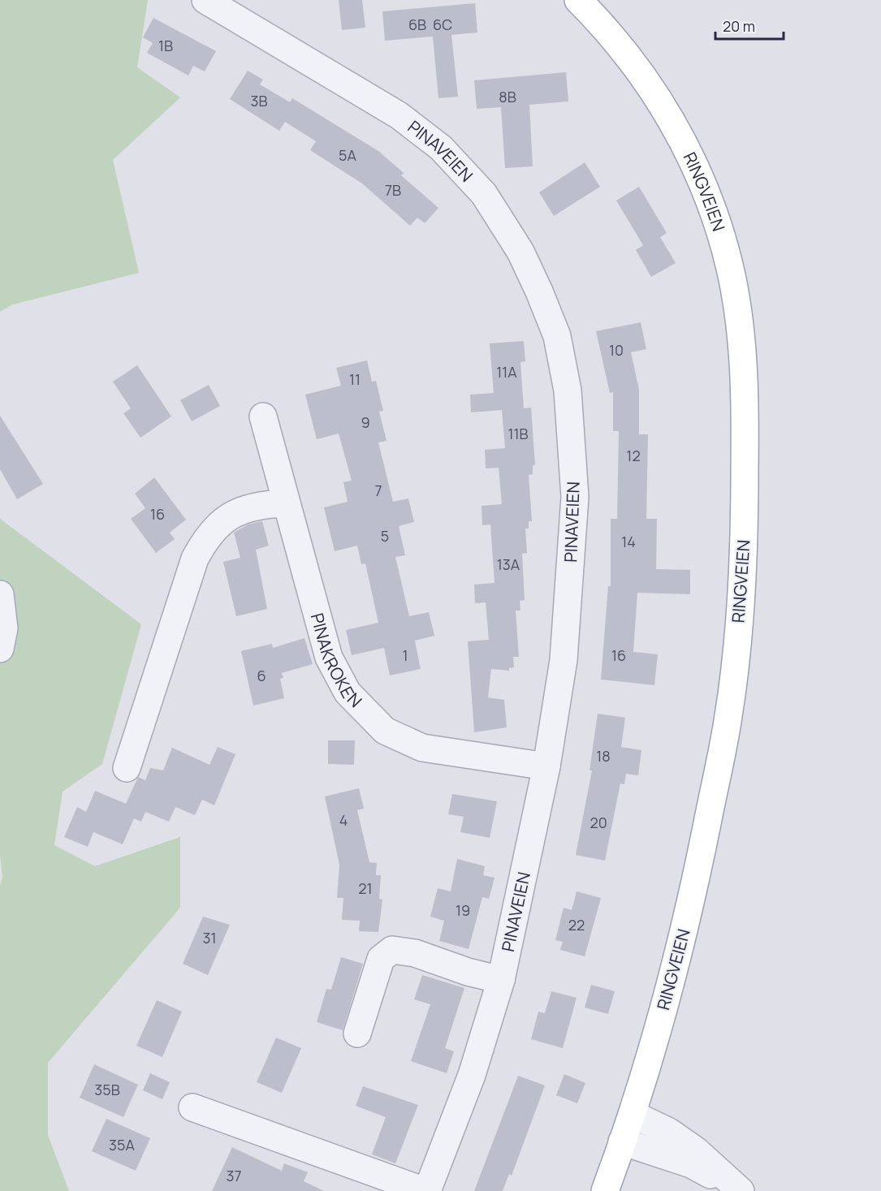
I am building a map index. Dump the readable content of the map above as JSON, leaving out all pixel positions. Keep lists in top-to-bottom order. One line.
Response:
{"streets":{"main road":["RINGVEIEN"],"street":["PINAVEIEN","PINAKROKEN"]},"crossings":[["PINAVEIEN","PINAKROKEN"]],"house_numbers":["6B","6C","1B","8B","3B","5A","7B","10","11A","11","9","11B","12","7","16","5","14","13A","1","16","6","18","4","20","21","19","22","31","35B","35A","37"],"scale_bar":"20 m"}
